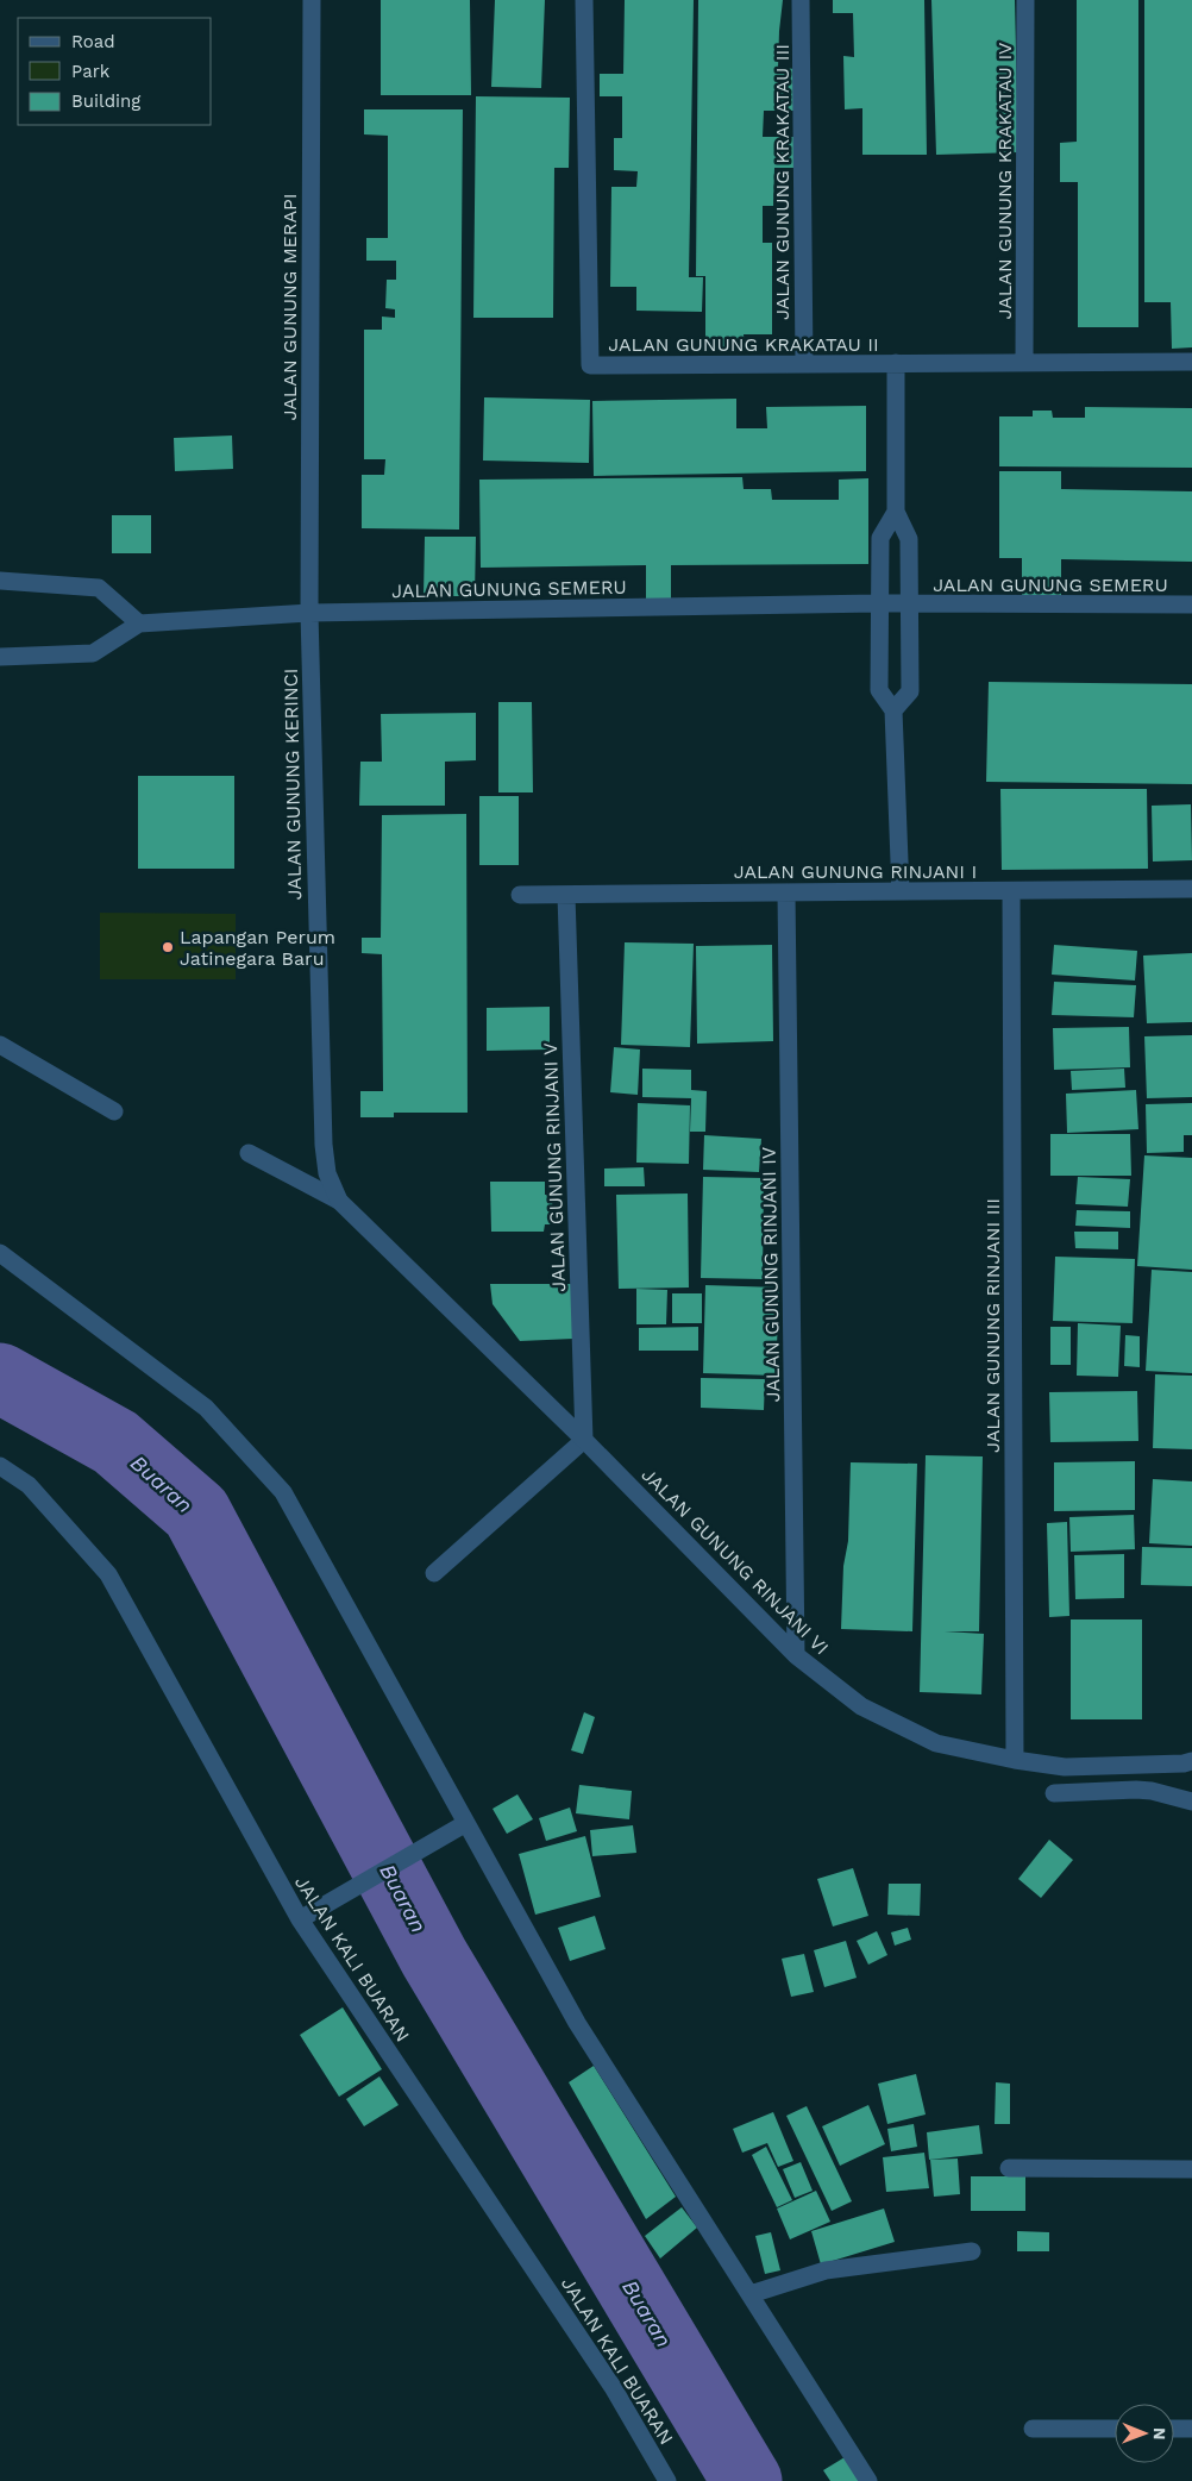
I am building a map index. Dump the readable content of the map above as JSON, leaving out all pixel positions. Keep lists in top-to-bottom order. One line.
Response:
{"streets":{"street":["JALAN GUNUNG KRAKATAU IV","JALAN GUNUNG KRAKATAU III","JALAN GUNUNG MERAPI","JALAN GUNUNG KRAKATAU II","JALAN GUNUNG SEMERU","JALAN GUNUNG KERINCI","JALAN GUNUNG RINJANI I","JALAN GUNUNG RINJANI V","JALAN GUNUNG RINJANI IV","JALAN GUNUNG RINJANI III","JALAN GUNUNG RINJANI VI","JALAN KALI BUARAN"]},"crossings":[["JALAN GUNUNG KRAKATAU IV","JALAN GUNUNG KRAKATAU II"],["JALAN GUNUNG KRAKATAU III","JALAN GUNUNG KRAKATAU II"],["JALAN GUNUNG MERAPI","JALAN GUNUNG SEMERU"],["JALAN GUNUNG MERAPI","JALAN GUNUNG KERINCI"],["JALAN GUNUNG KRAKATAU II","JALAN GUNUNG SEMERU"],["JALAN GUNUNG SEMERU","JALAN GUNUNG KERINCI"],["JALAN GUNUNG KERINCI","JALAN GUNUNG RINJANI VI"],["JALAN GUNUNG RINJANI I","JALAN GUNUNG RINJANI V"],["JALAN GUNUNG RINJANI I","JALAN GUNUNG RINJANI IV"],["JALAN GUNUNG RINJANI I","JALAN GUNUNG RINJANI III"],["JALAN GUNUNG RINJANI V","JALAN GUNUNG RINJANI VI"],["JALAN GUNUNG RINJANI IV","JALAN GUNUNG RINJANI VI"],["JALAN GUNUNG RINJANI III","JALAN GUNUNG RINJANI VI"]],"water":["Buaran"],"places":["Lapangan Perum Jatinegara Baru"],"legend":["Road","Park","Building"],"north":"right"}
